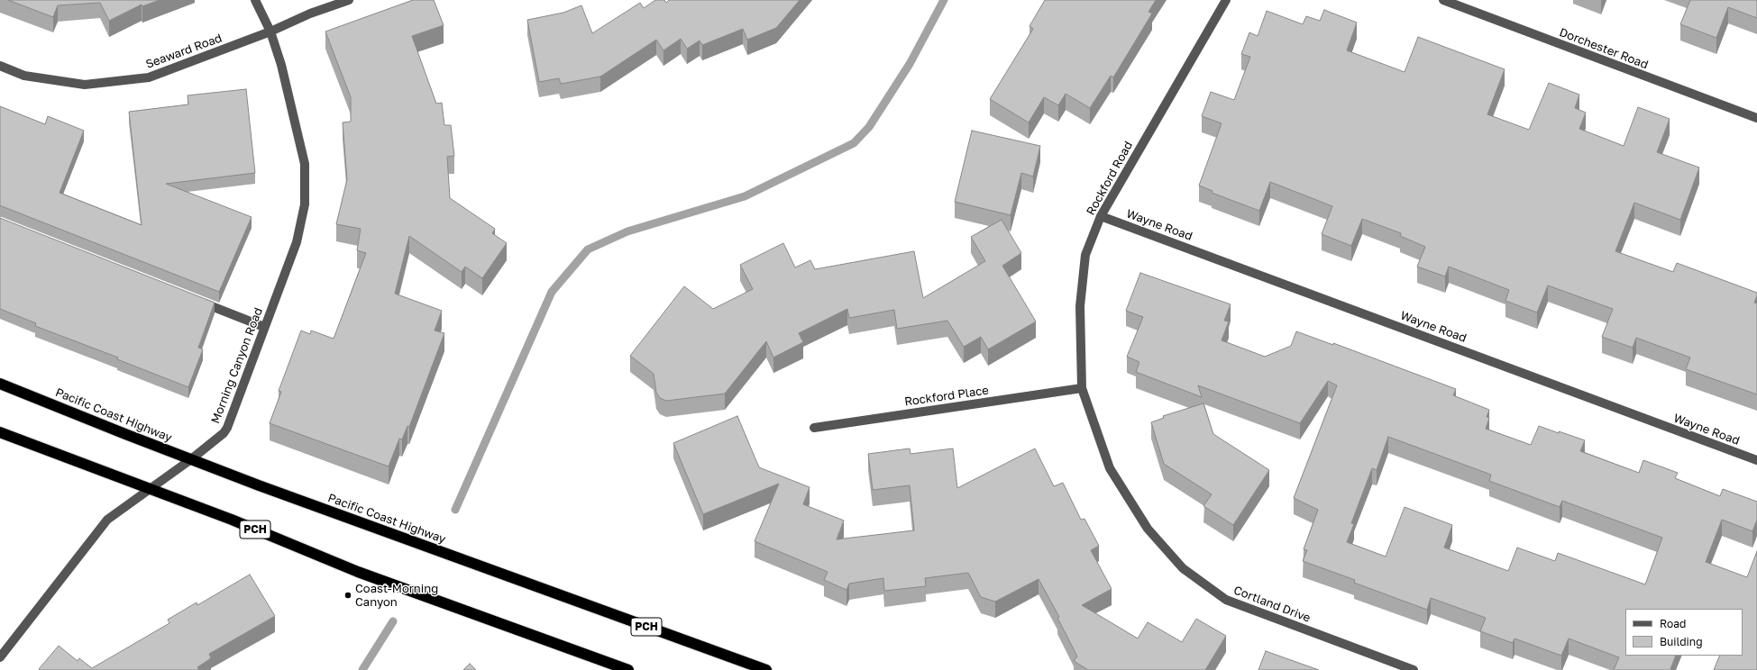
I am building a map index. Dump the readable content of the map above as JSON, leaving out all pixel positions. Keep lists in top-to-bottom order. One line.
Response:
{"streets":{"highway":["Pacific Coast Highway","PCH"],"street":["Dorchester Road","Seaward Road","Rockford Road","Wayne Road","Morning Canyon Road","Rockford Place","Cortland Drive"]},"crossings":[["Seaward Road","Morning Canyon Road"],["Rockford Road","Wayne Road"],["Rockford Road","Rockford Place"],["Rockford Road","Cortland Drive"],["Morning Canyon Road","Pacific Coast Highway"],["Morning Canyon Road","PCH"],["Rockford Place","Cortland Drive"]],"places":["Coast-Morning Canyon"],"legend":["Road","Building"]}
